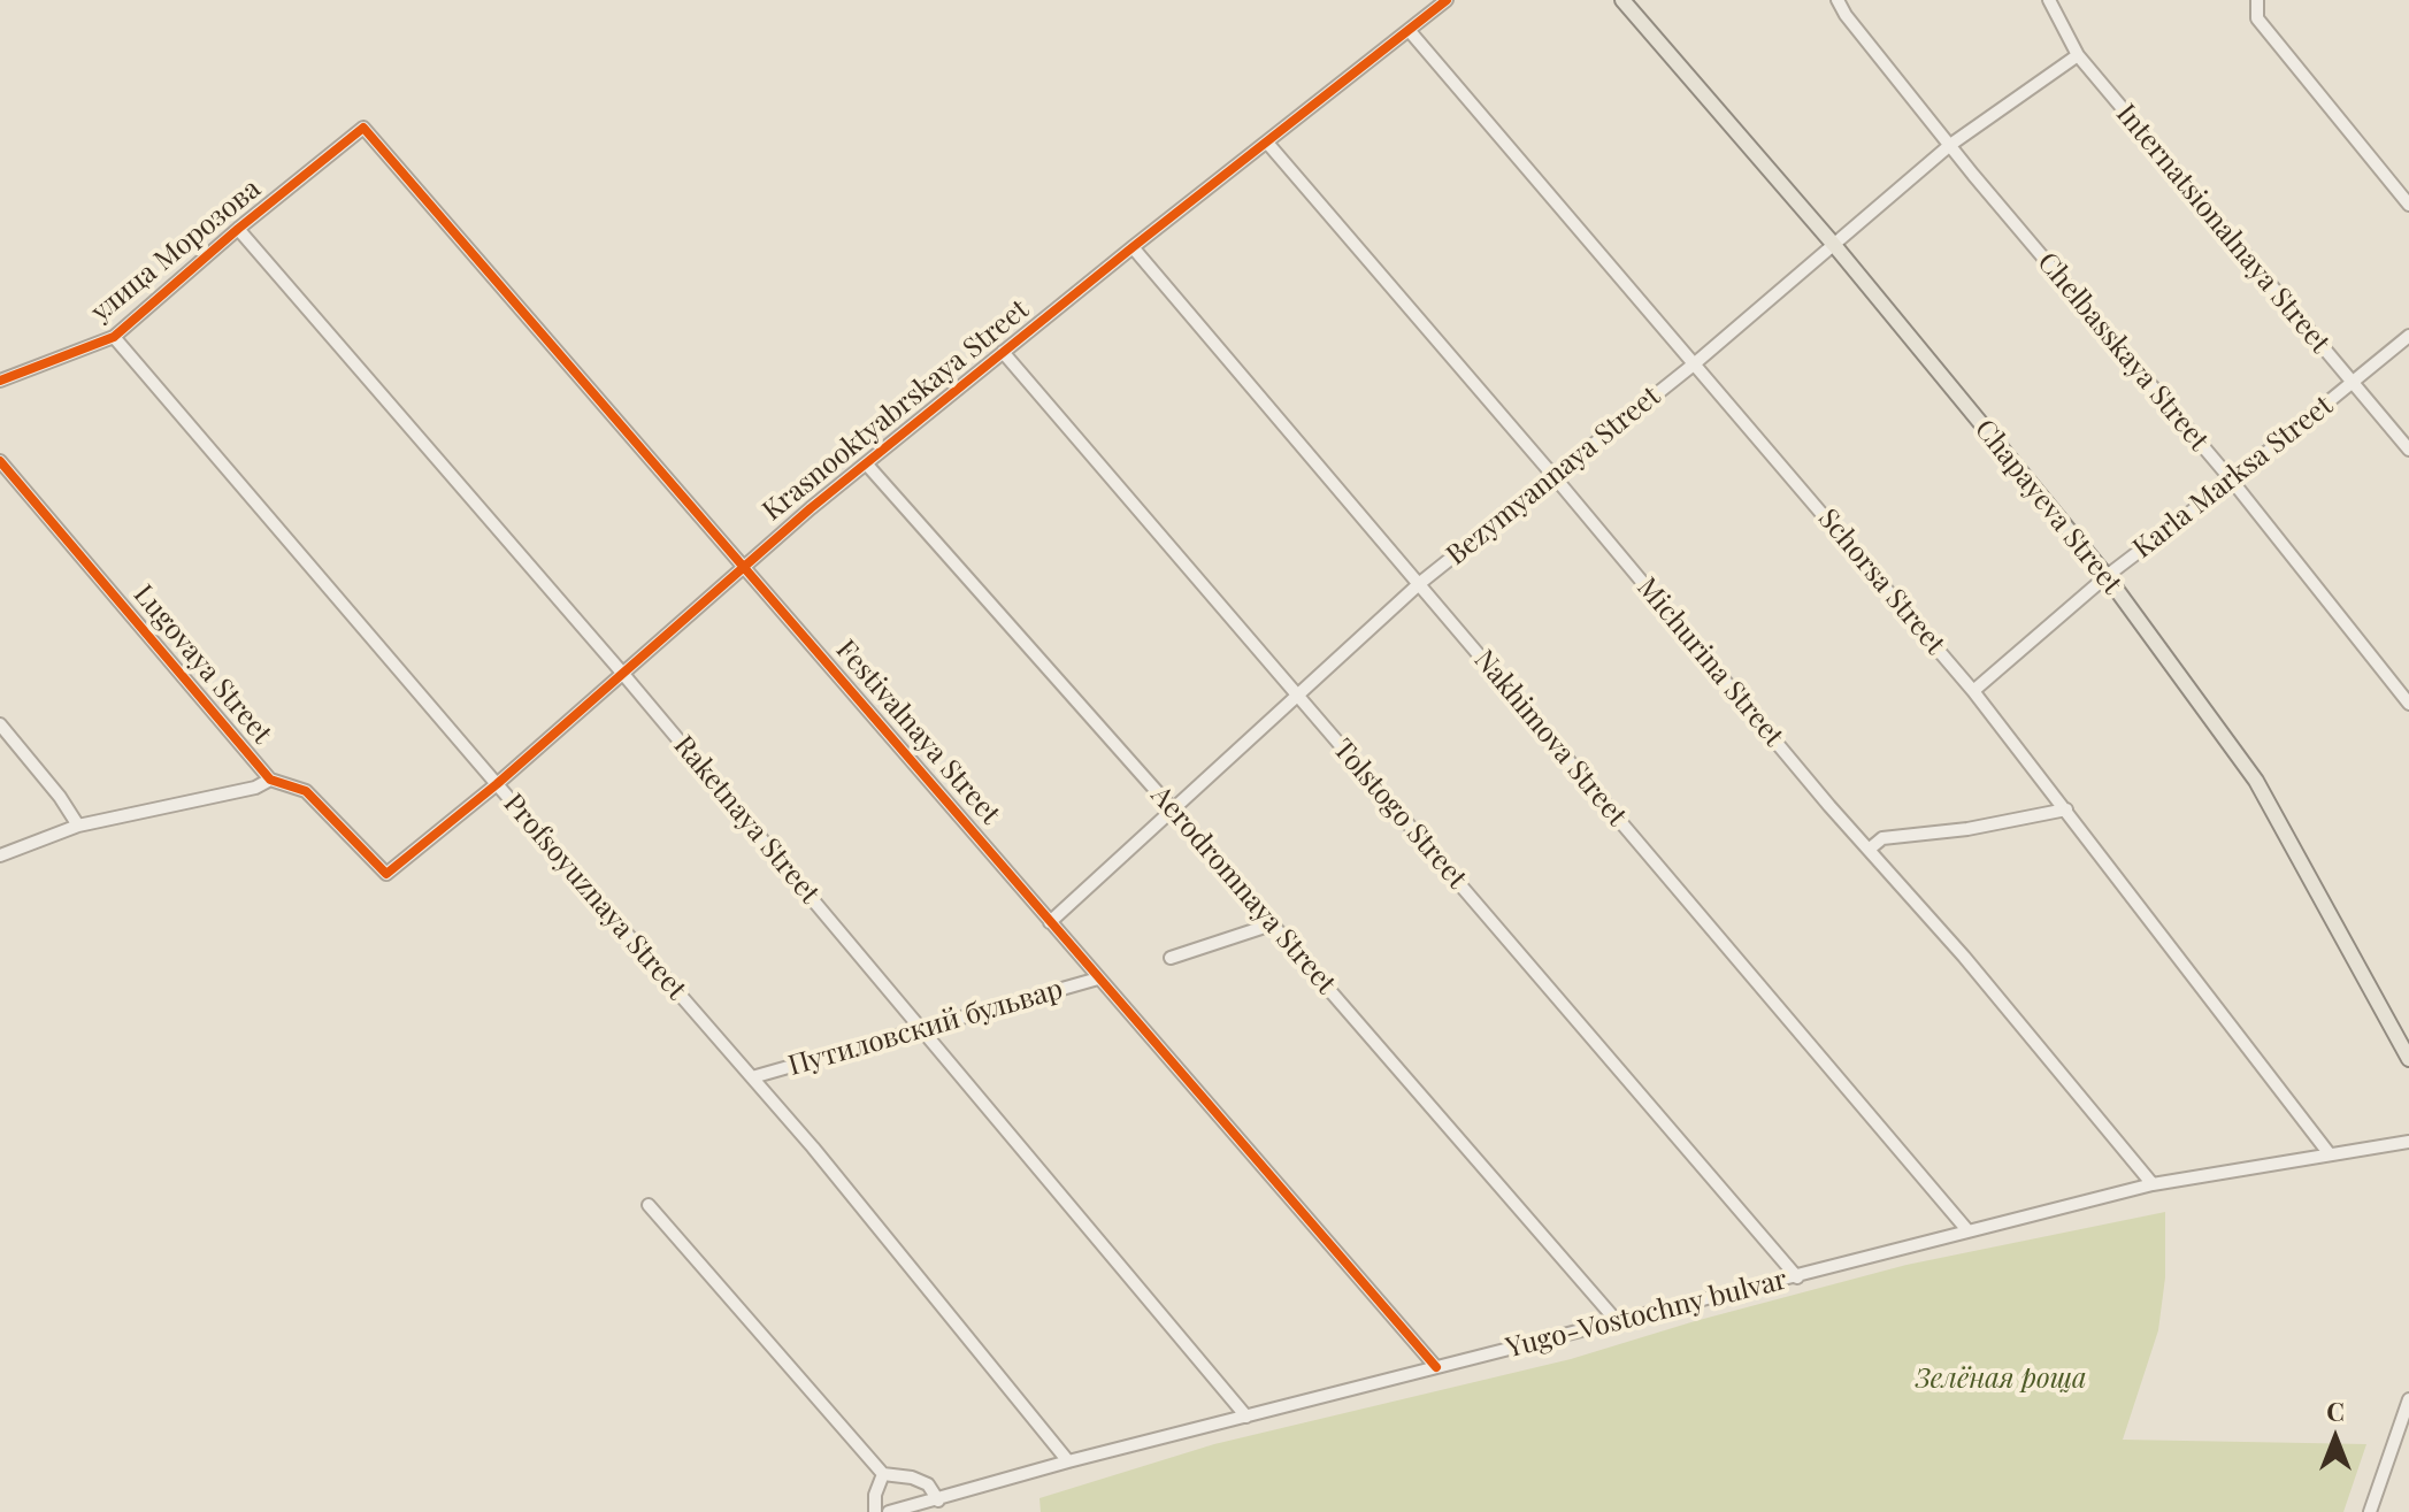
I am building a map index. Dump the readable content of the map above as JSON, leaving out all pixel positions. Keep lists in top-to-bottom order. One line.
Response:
{"streets":{"main road":["Chapayeva Street"],"street":["Internatsionalnaya Street","улица Морозова","Chelbasskaya Street","Krasnooktyabrskaya Street","Bezymyannaya Street","Karla Marksa Street","Schorsa Street","Michurina Street","Lugovaya Street","Festivalnaya Street","Nakhimova Street","Tolstogo Street","Raketnaya Street","Aerodromnaya Street","Profsoyuznaya Street","Путиловский бульвар","Yugo-Vostochny bulvar"]},"crossings":[["Internatsionalnaya Street","Bezymyannaya Street"],["Internatsionalnaya Street","Karla Marksa Street"],["улица Морозова","Festivalnaya Street"],["улица Морозова","Raketnaya Street"],["улица Морозова","Profsoyuznaya Street"],["Chelbasskaya Street","Bezymyannaya Street"],["Chelbasskaya Street","Karla Marksa Street"],["Krasnooktyabrskaya Street","Schorsa Street"],["Krasnooktyabrskaya Street","Michurina Street"],["Krasnooktyabrskaya Street","Lugovaya Street"],["Krasnooktyabrskaya Street","Festivalnaya Street"],["Krasnooktyabrskaya Street","Nakhimova Street"],["Krasnooktyabrskaya Street","Tolstogo Street"],["Krasnooktyabrskaya Street","Raketnaya Street"],["Krasnooktyabrskaya Street","Aerodromnaya Street"],["Krasnooktyabrskaya Street","Profsoyuznaya Street"],["Bezymyannaya Street","Chapayeva Street"],["Bezymyannaya Street","Schorsa Street"],["Bezymyannaya Street","Michurina Street"],["Bezymyannaya Street","Festivalnaya Street"],["Bezymyannaya Street","Nakhimova Street"],["Bezymyannaya Street","Tolstogo Street"],["Bezymyannaya Street","Aerodromnaya Street"],["Karla Marksa Street","Chapayeva Street"],["Karla Marksa Street","Schorsa Street"],["Schorsa Street","Yugo-Vostochny bulvar"],["Michurina Street","Yugo-Vostochny bulvar"],["Festivalnaya Street","Путиловский бульвар"],["Festivalnaya Street","Yugo-Vostochny bulvar"],["Nakhimova Street","Yugo-Vostochny bulvar"],["Tolstogo Street","Yugo-Vostochny bulvar"],["Raketnaya Street","Путиловский бульвар"],["Raketnaya Street","Yugo-Vostochny bulvar"],["Aerodromnaya Street","Yugo-Vostochny bulvar"],["Profsoyuznaya Street","Путиловский бульвар"],["Profsoyuznaya Street","Yugo-Vostochny bulvar"]],"parks":["Зелёная роща"],"north":"top"}
